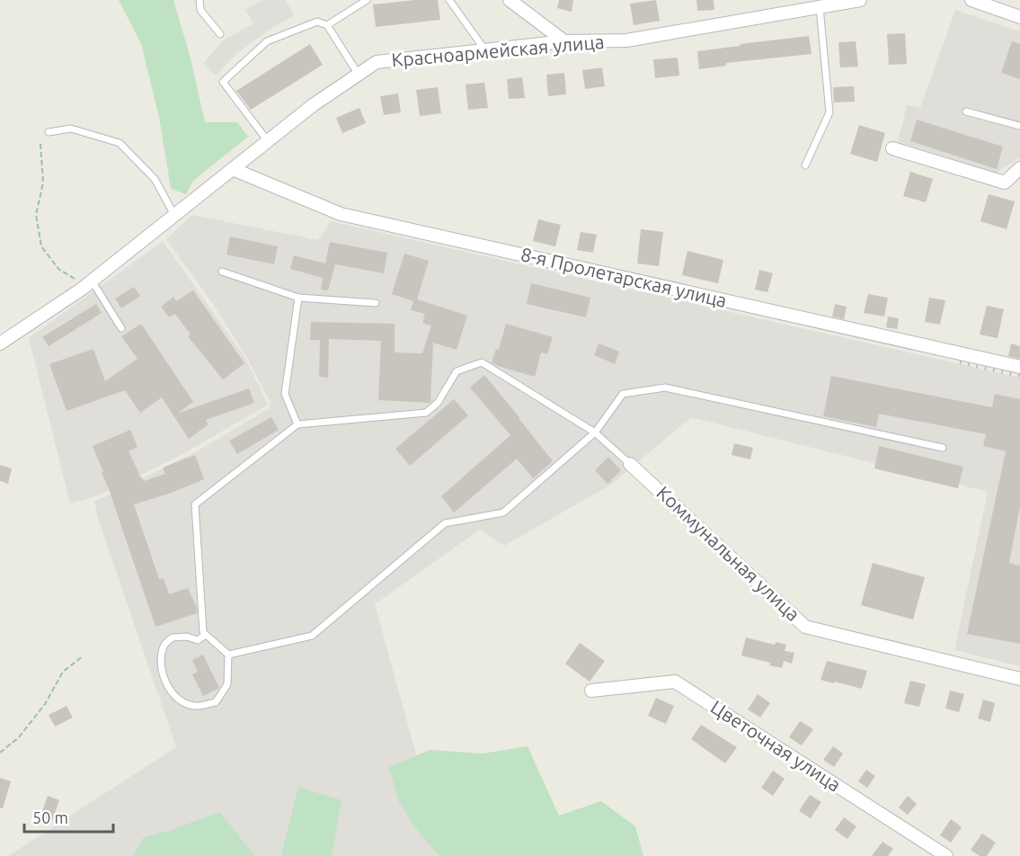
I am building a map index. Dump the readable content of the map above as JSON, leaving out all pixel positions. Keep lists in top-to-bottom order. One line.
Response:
{"streets":{"street":["Красноармейская улица","8-я Пролетарская улица","Коммунальная улица","Цветочная улица"]},"crossings":[["Красноармейская улица","8-я Пролетарская улица"]],"scale_bar":"50 m"}
